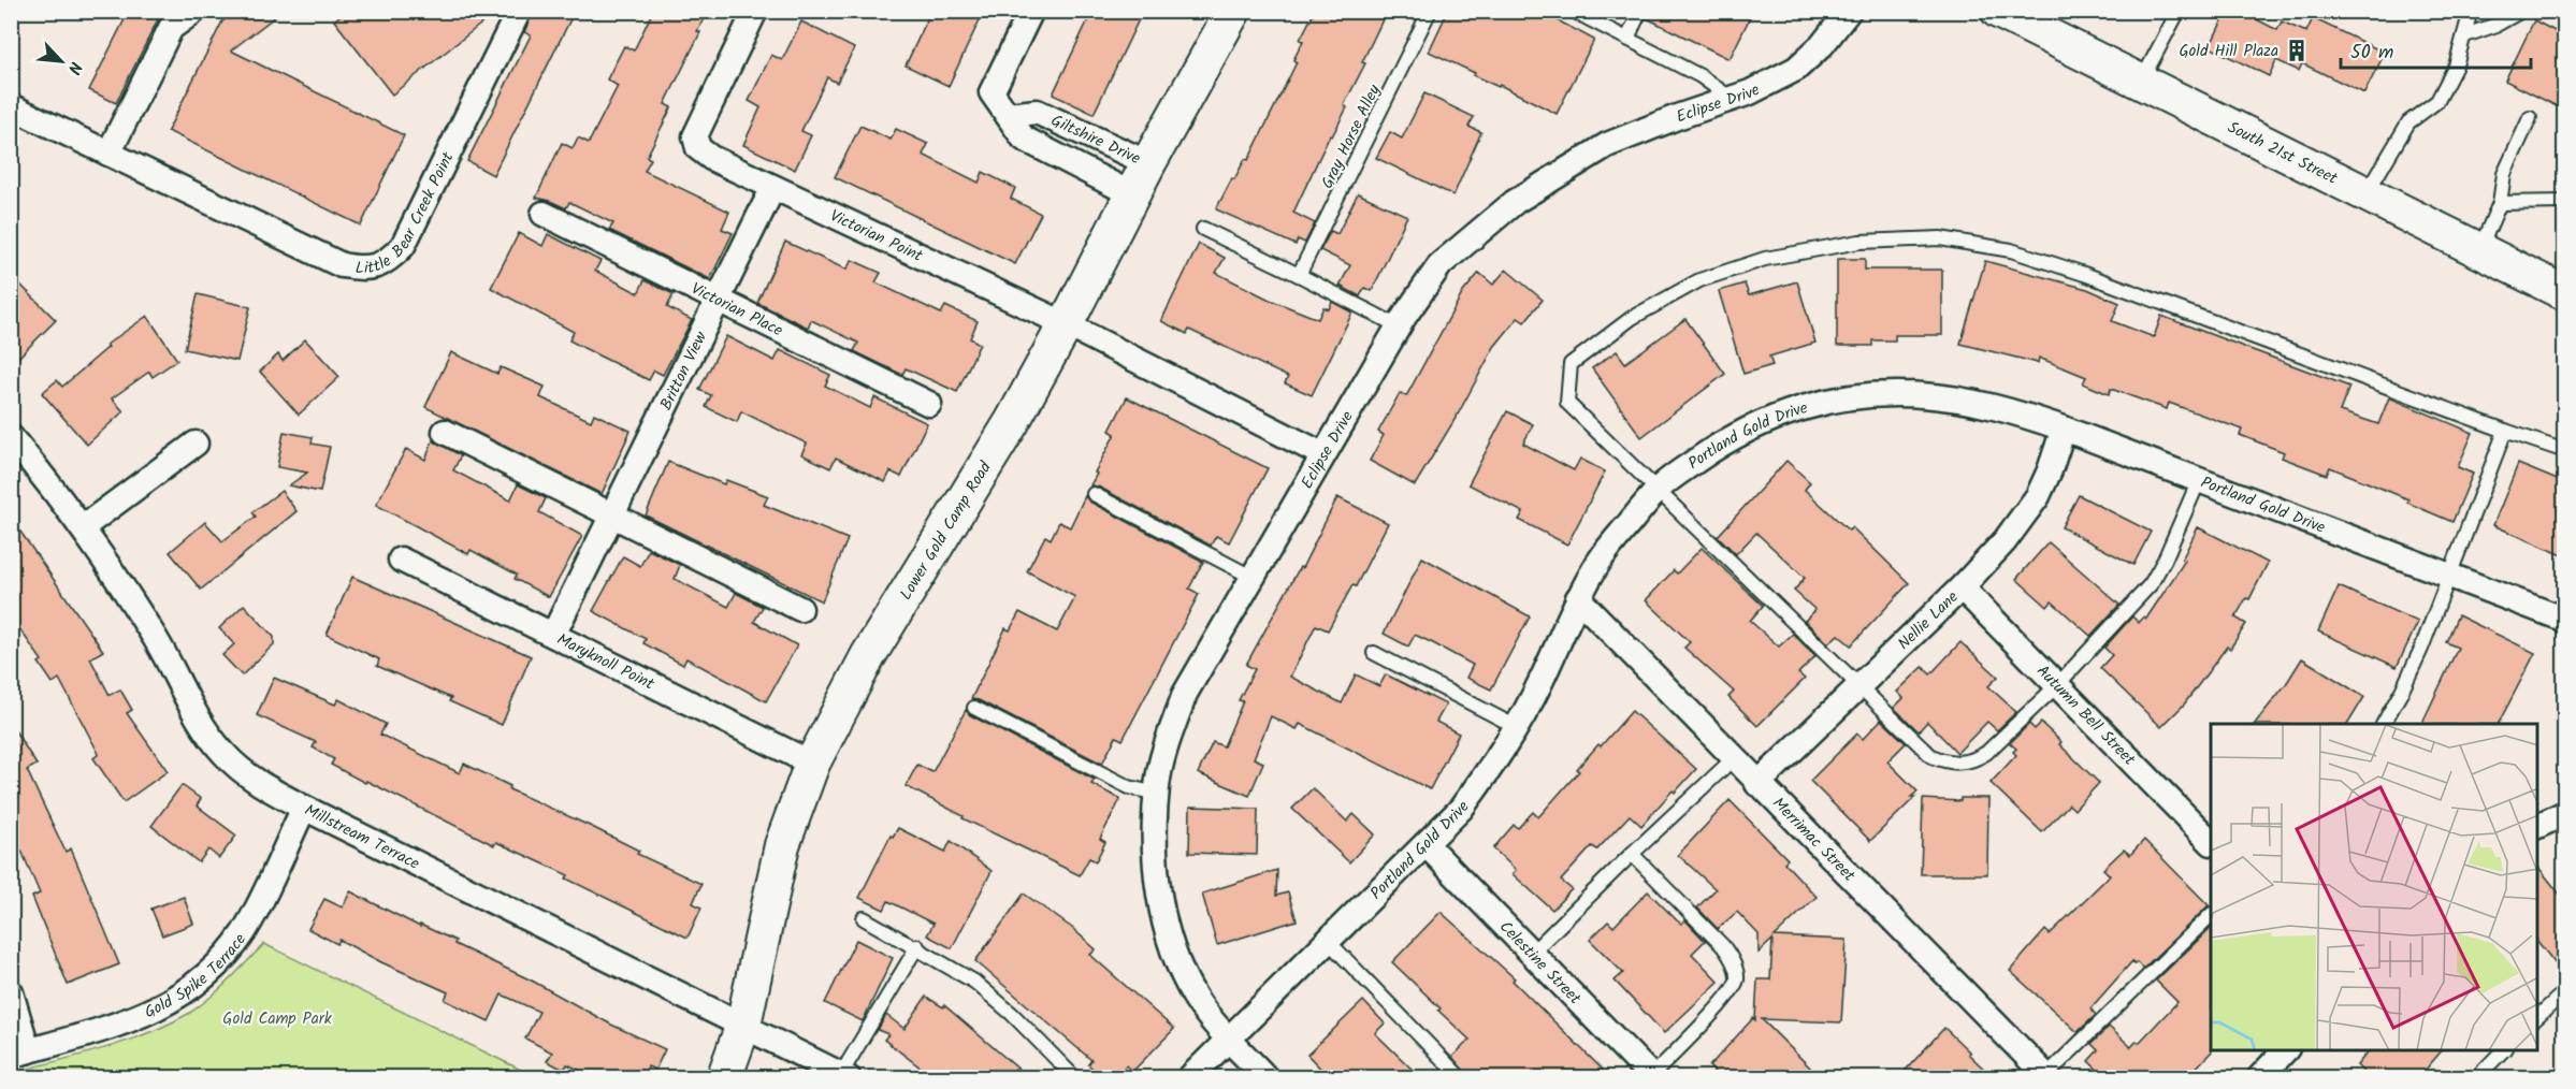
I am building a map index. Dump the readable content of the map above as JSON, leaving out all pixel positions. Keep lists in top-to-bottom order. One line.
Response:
{"streets":{"street":["Eclipse Drive","Giltshire Drive","South 21st Street","Little Bear Creek Point","Victorian Point","Victorian Place","Britton View","Portland Gold Drive","Lower Gold Camp Road","Nellie Lane","Maryknoll Point","Autumn Bell Street","Millstream Terrace","Merrimac Street","Celestine Street","Gold Spike Terrace"],"lane":["Gray Horse Alley"]},"crossings":[["Eclipse Drive","Victorian Point"],["Eclipse Drive","Portland Gold Drive"],["Giltshire Drive","Lower Gold Camp Road"],["Victorian Point","Britton View"],["Victorian Point","Lower Gold Camp Road"],["Victorian Place","Britton View"],["Britton View","Maryknoll Point"],["Portland Gold Drive","Nellie Lane"],["Portland Gold Drive","Merrimac Street"],["Portland Gold Drive","Celestine Street"],["Lower Gold Camp Road","Maryknoll Point"],["Lower Gold Camp Road","Millstream Terrace"],["Nellie Lane","Autumn Bell Street"],["Nellie Lane","Merrimac Street"],["Millstream Terrace","Gold Spike Terrace"]],"parks":["Gold Camp Park"],"places":{"building":["Gold Hill Plaza"]},"scale_bar":"50 m","north":"bottom right"}
